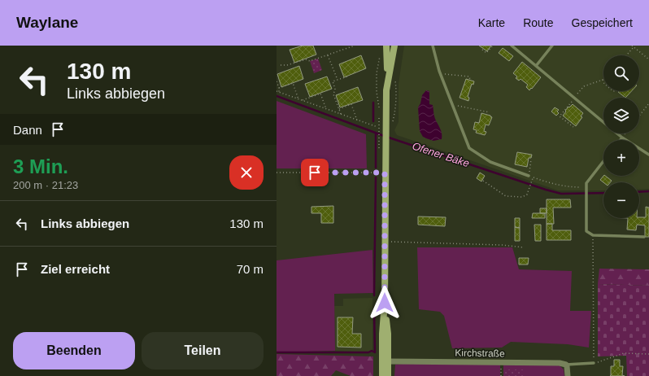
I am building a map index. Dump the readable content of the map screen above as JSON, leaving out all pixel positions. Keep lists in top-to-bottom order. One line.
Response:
{"streets":{"street":["Kirchstraße"]},"water":["Ofener Bäke"],"page":{"header":"Waylane","nav":["Karte","Route","Gespeichert"],"turn":["130 m","Links abbiegen"],"map_buttons":["+","−"],"then":"Dann","heading":["3 Min.","200 m · 21:23"],"list":[{"name":"Links abbiegen","value":"130 m"},{"name":"Ziel erreicht","value":"70 m"}],"buttons":["Beenden","Teilen"]}}
